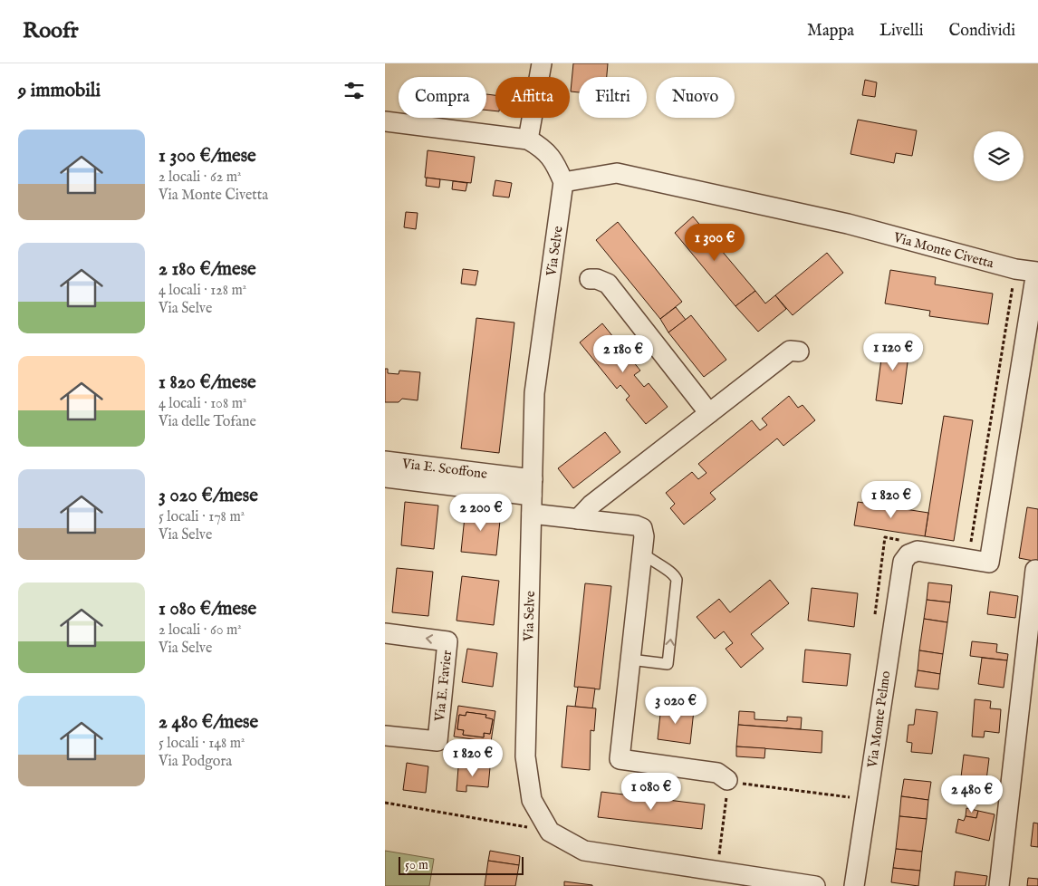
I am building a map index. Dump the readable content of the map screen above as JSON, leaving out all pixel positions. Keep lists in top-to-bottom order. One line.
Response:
{"streets":{"street":["Via Monte Civetta","Via Selve","Via E. Scoffone","Via E. Favier","Via Monte Pelmo"]},"crossings":[["Via Monte Civetta","Via Selve"],["Via Monte Civetta","Via Monte Pelmo"],["Via Selve","Via E. Scoffone"]],"scale_bar":"50 m","page":{"header":"Roofr","nav":["Mappa","Livelli","Condividi"],"heading":"9 immobili","chip":["Compra","Affitta","Filtri","Nuovo"],"list":[{"name":"1 300 €/mese","note":"2 locali · 62 m² · Via Monte Civetta"},{"name":"2 180 €/mese","note":"4 locali · 128 m² · Via Selve"},{"name":"1 820 €/mese","note":"4 locali · 108 m² · Via delle Tofane"},{"name":"3 020 €/mese","note":"5 locali · 178 m² · Via Selve"},{"name":"1 080 €/mese","note":"2 locali · 60 m² · Via Selve"},{"name":"2 480 €/mese","note":"5 locali · 148 m² · Via Podgora"}],"price":["1 300 €","1 120 €","2 180 €","1 820 €","2 200 €","3 020 €","1 820 €","1 080 €","2 480 €"],"scale":"50 m"}}
